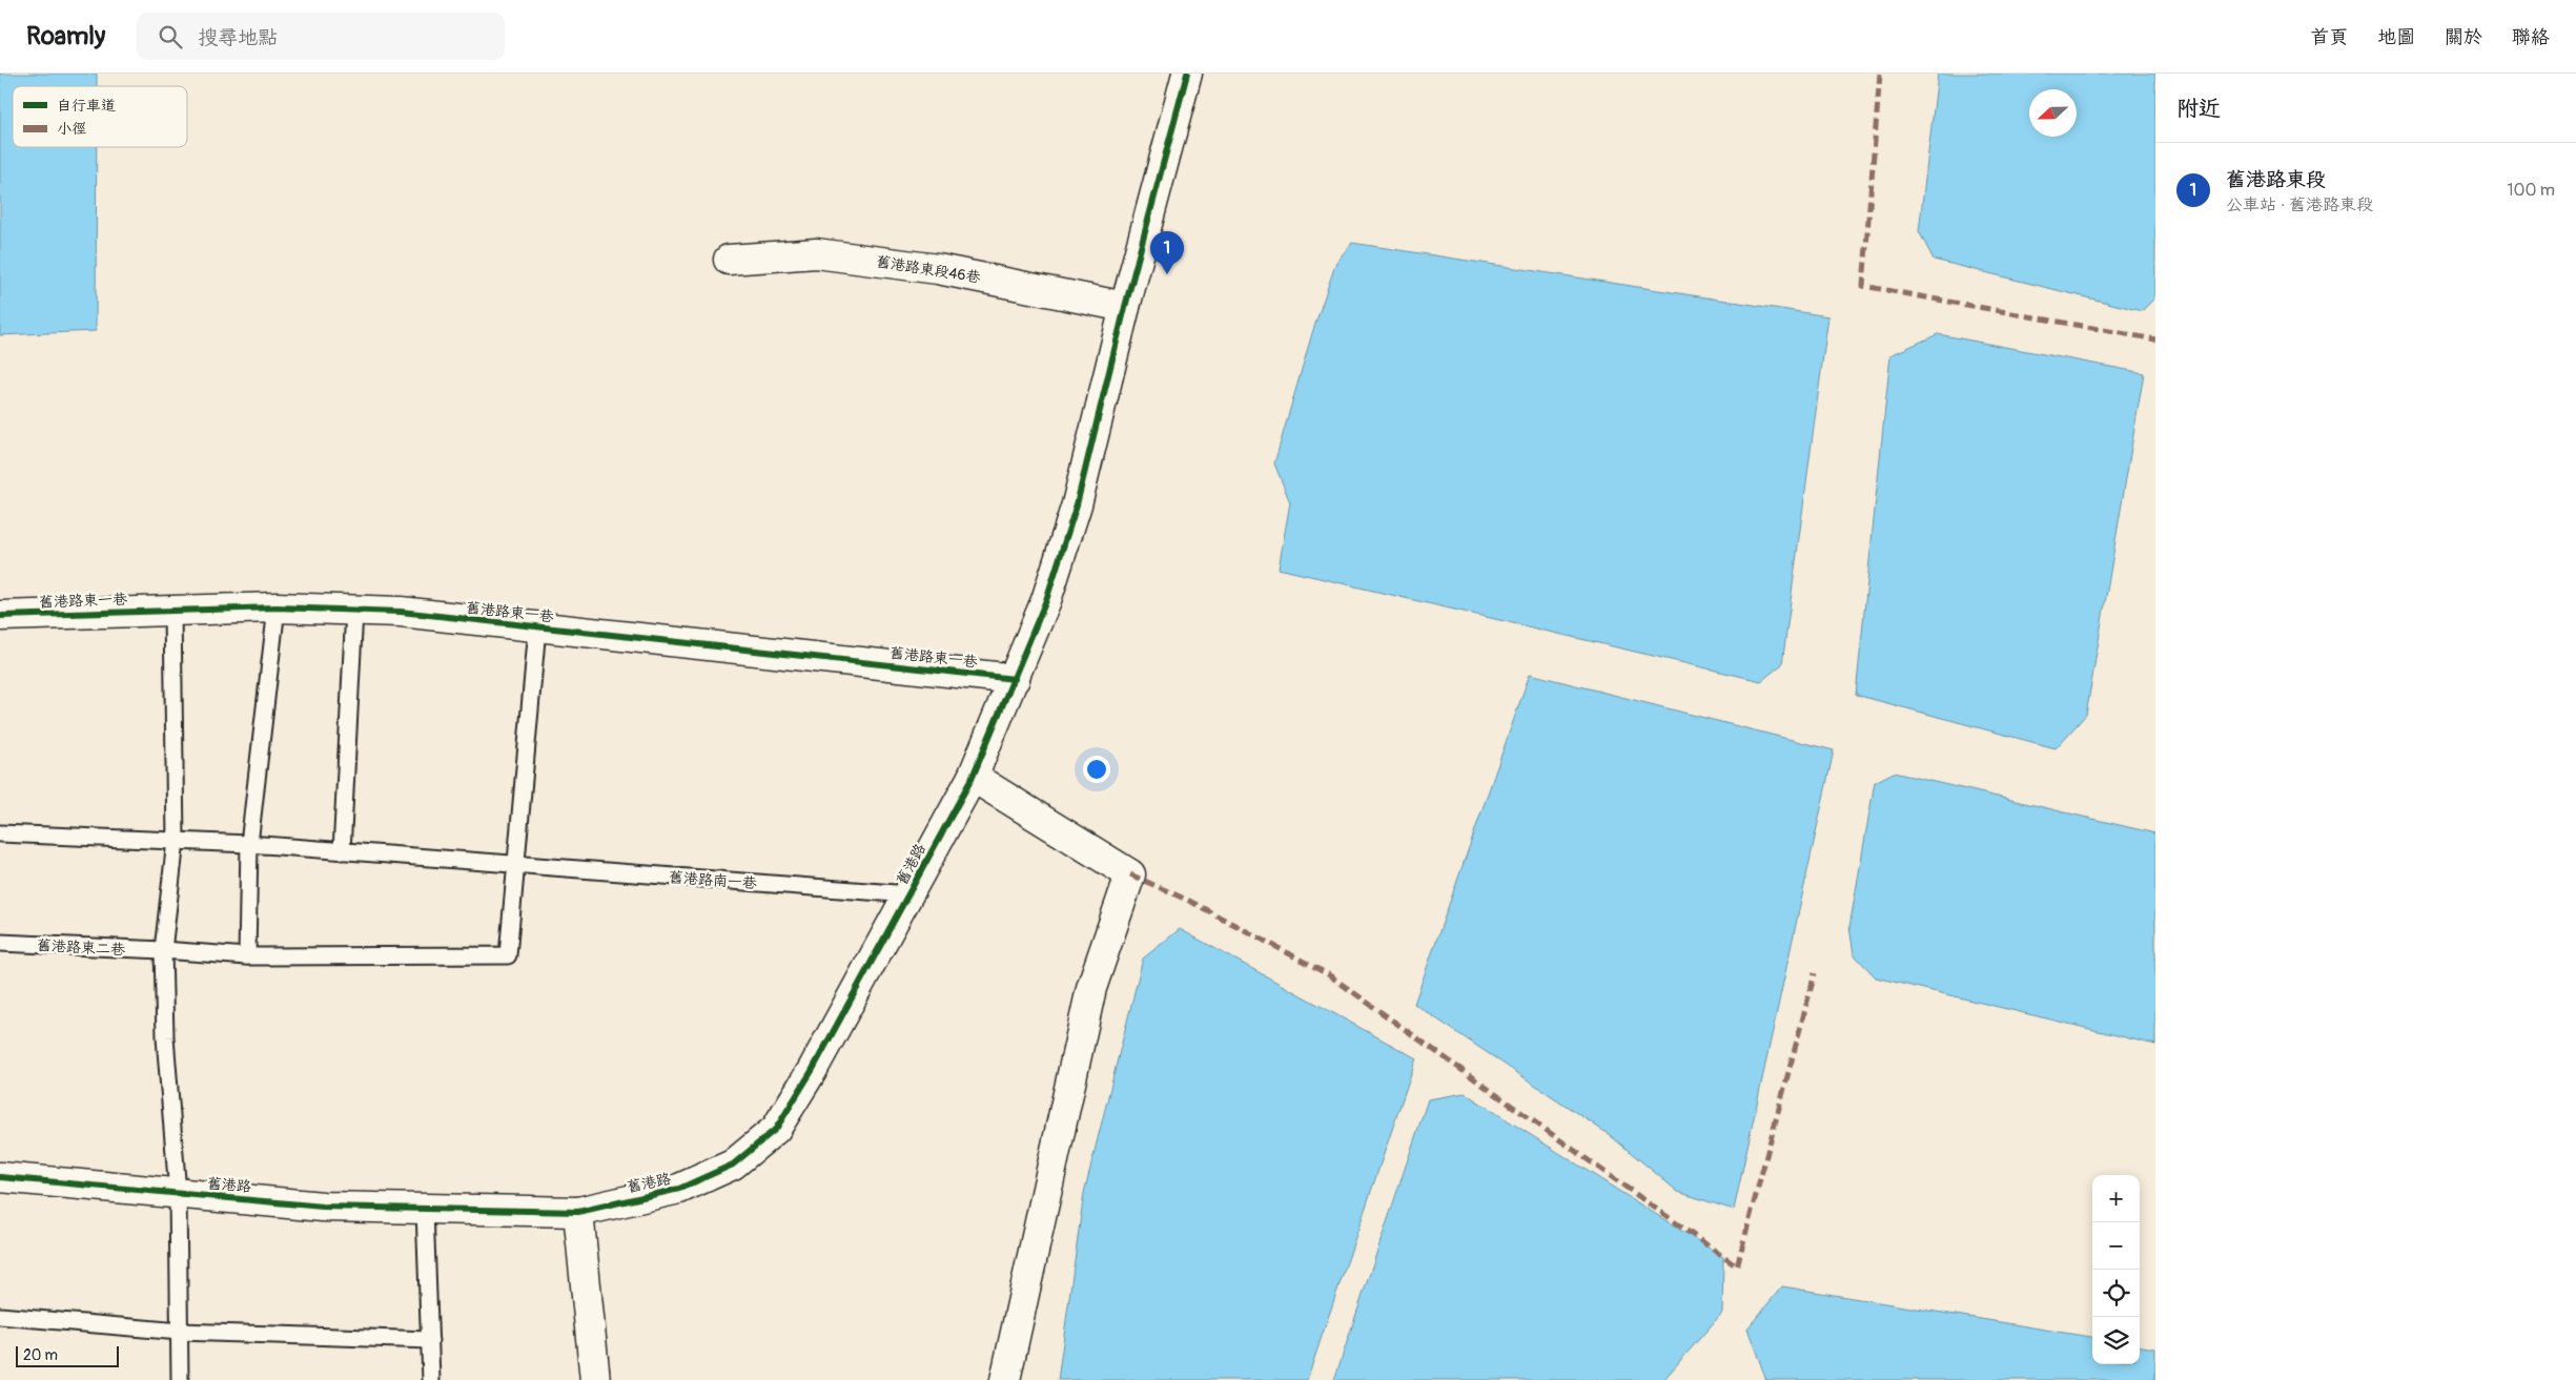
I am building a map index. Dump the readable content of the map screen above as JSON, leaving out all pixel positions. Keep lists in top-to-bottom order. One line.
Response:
{"streets":{"street":["舊港路東段46巷","舊港路東一巷","舊港路"],"lane":["舊港路南一巷","舊港路東二巷"]},"crossings":[["舊港路東段46巷","舊港路"],["舊港路東一巷","舊港路"],["舊港路","舊港路南一巷"],["舊港路南一巷","舊港路東二巷"]],"legend":["自行車道","小徑"],"scale_bar":"20 m","north":"left","page":{"header":"Roamly","search":"搜尋地點","nav":["首頁","地圖","關於","聯絡"],"heading":"附近","list":[{"mark":"1","name":"舊港路東段","note":"公車站 · 舊港路東段","value":"100 m"}],"pins":"1","map_buttons":["+","−"],"scale":"20 m"}}
